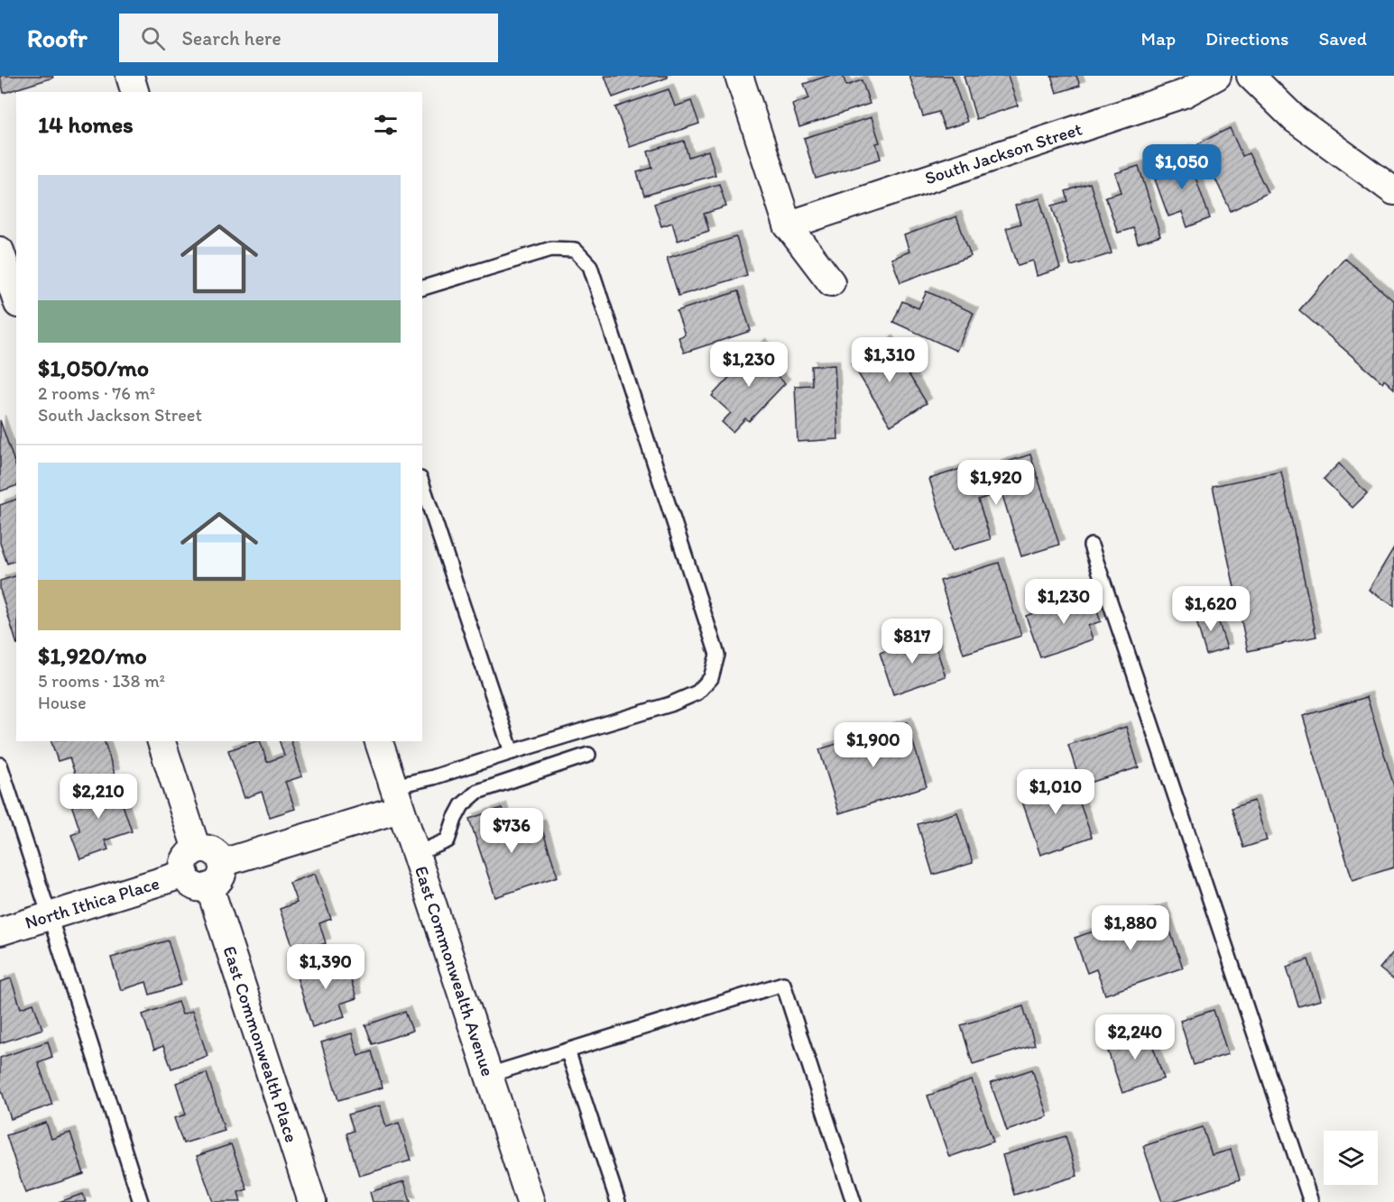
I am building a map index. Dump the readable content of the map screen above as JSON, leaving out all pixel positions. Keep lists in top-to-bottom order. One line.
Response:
{"streets":{"street":["South Jackson Street","North Ithica Place","East Commonwealth Avenue","East Commonwealth Place"]},"crossings":[["North Ithica Place","East Commonwealth Place"]],"page":{"header":"Roofr","search":"Search here","nav":["Map","Directions","Saved"],"heading":"14 homes","price":["$1,050","$1,310","$1,230","$1,920","$1,230","$1,620","$817","$1,900","$1,010","$2,210","$736","$1,880","$1,390","$2,240"],"list":[{"name":"$1,050/mo","note":"2 rooms · 76 m² · South Jackson Street"},{"name":"$1,920/mo","note":"5 rooms · 138 m² · House"}]}}
